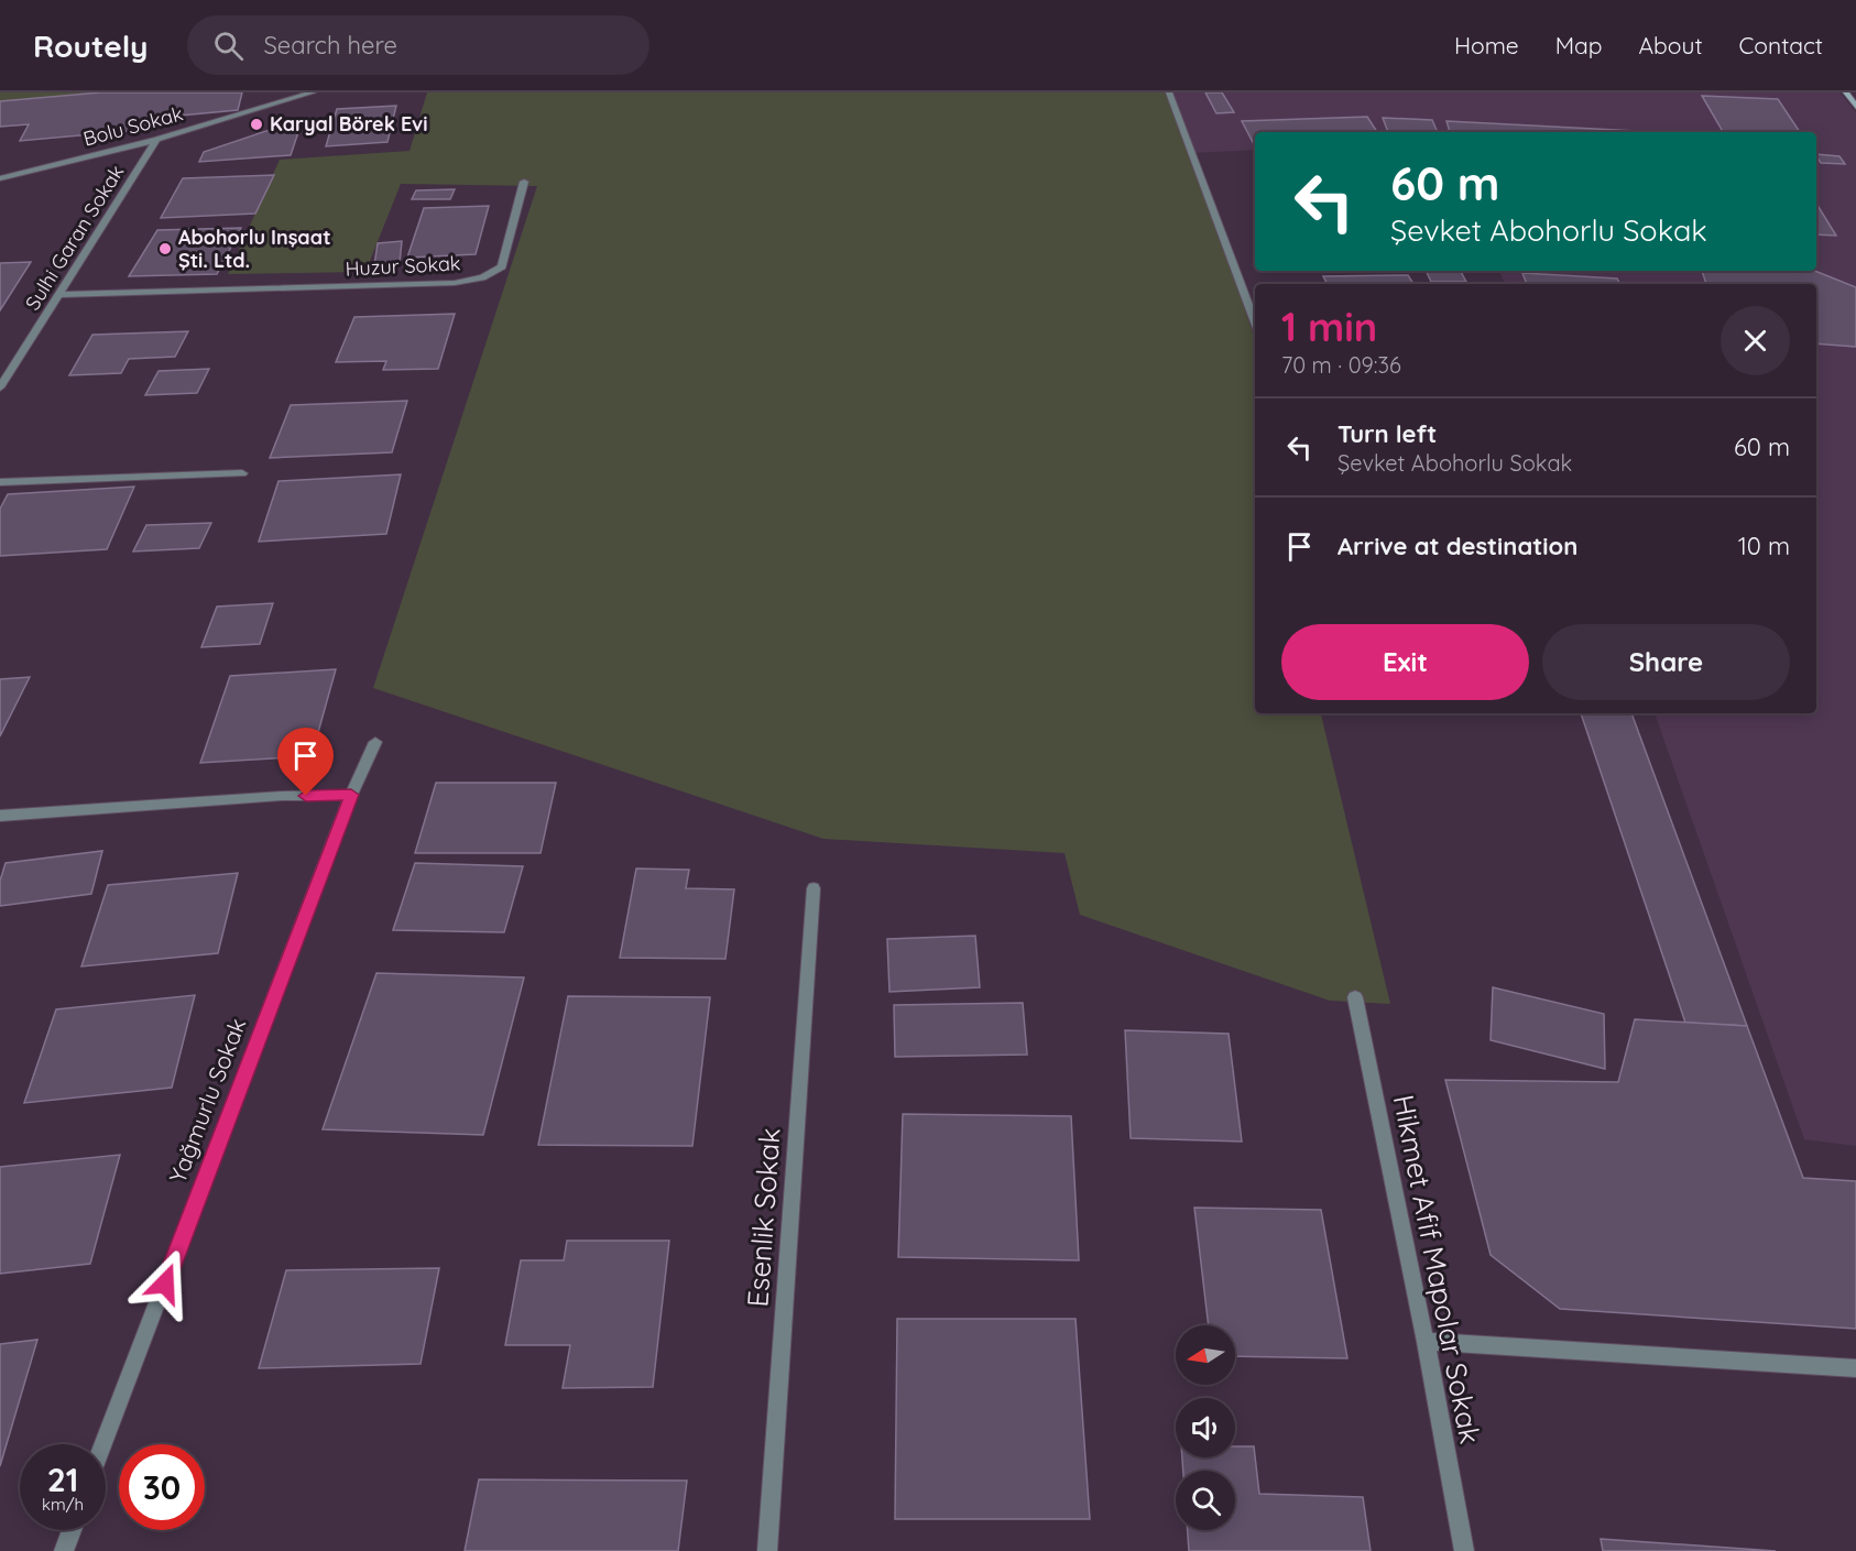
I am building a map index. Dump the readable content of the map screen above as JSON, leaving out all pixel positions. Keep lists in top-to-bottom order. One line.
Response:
{"streets":{"street":["Bolu Sokak","Sulhi Garan Sokak","Huzur Sokak","Yağmurlu Sokak","Esenlik Sokak","Hikmet Afif Mapolar Sokak"]},"crossings":[["Bolu Sokak","Sulhi Garan Sokak"],["Sulhi Garan Sokak","Huzur Sokak"]],"places":["Karyal Börek Evi","Abohorlu Inşaat Şti. Ltd."],"north":"left","page":{"header":"Routely","search":"Search here","nav":["Home","Map","About","Contact"],"turn":["60 m","Şevket Abohorlu Sokak"],"heading":["1 min","70 m · 09:36"],"list":[{"name":"Turn left","note":"Şevket Abohorlu Sokak","value":"60 m"},{"name":"Arrive at destination","value":"10 m"}],"buttons":["Exit","Share"],"speed":"21 km/h","limit":"30"}}
